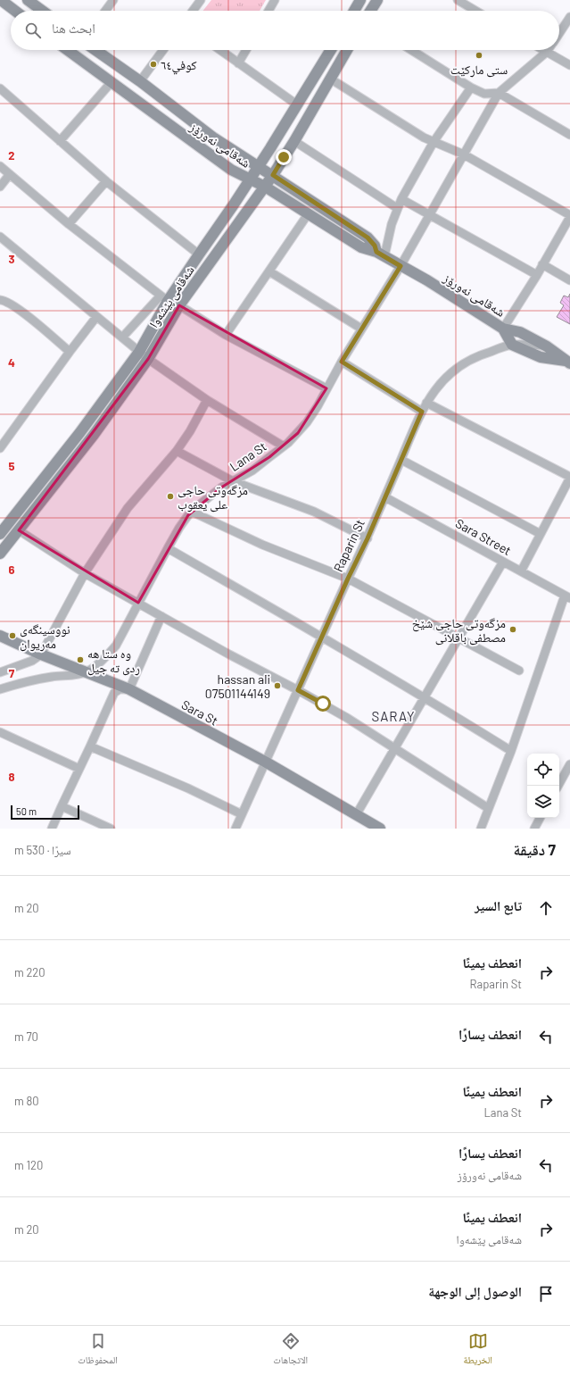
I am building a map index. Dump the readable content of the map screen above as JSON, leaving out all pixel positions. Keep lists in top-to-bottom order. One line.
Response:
{"streets":{"main road":["شەقامی نەورۆز","شەقامی پێشەوا","Sara St"],"street":["Lana St","Sara Street","Raparin St"]},"crossings":[["شەقامی نەورۆز","شەقامی پێشەوا"],["شەقامی نەورۆز","Lana St"],["شەقامی نەورۆز","Raparin St"],["Lana St","Sara St"],["Sara Street","Raparin St"],["Raparin St","Sara St"]],"districts":["SARAY"],"places":["ستی مارکێت","كوفي٦٤","مزگەوتی حاجی علی یعقوب","مزگەوتی حاجی شێخ مصطفی باقلانی","نووسینگەی مەریوان","وه ستا هه ردى ته جيل","hassan ali 07501144149"],"scale_bar":"50 m","page":{"search":"ابحث هنا","scale":"50 m","heading":["7 دقيقة","سيرًا · 530 m"],"list":[["تابع السير","20 m"],["انعطف يمينًا","Raparin St","220 m"],["انعطف يسارًا","70 m"],["انعطف يمينًا","Lana St","80 m"],["انعطف يسارًا","شەقامی نەورۆز","120 m"],["انعطف يمينًا","شەقامی پێشەوا","20 m"],"الوصول إلى الوجهة"],"nav":["الخريطة","الاتجاهات","المحفوظات"]},"grid":{"rows":["2","3","4","5","6","7","8"]}}
